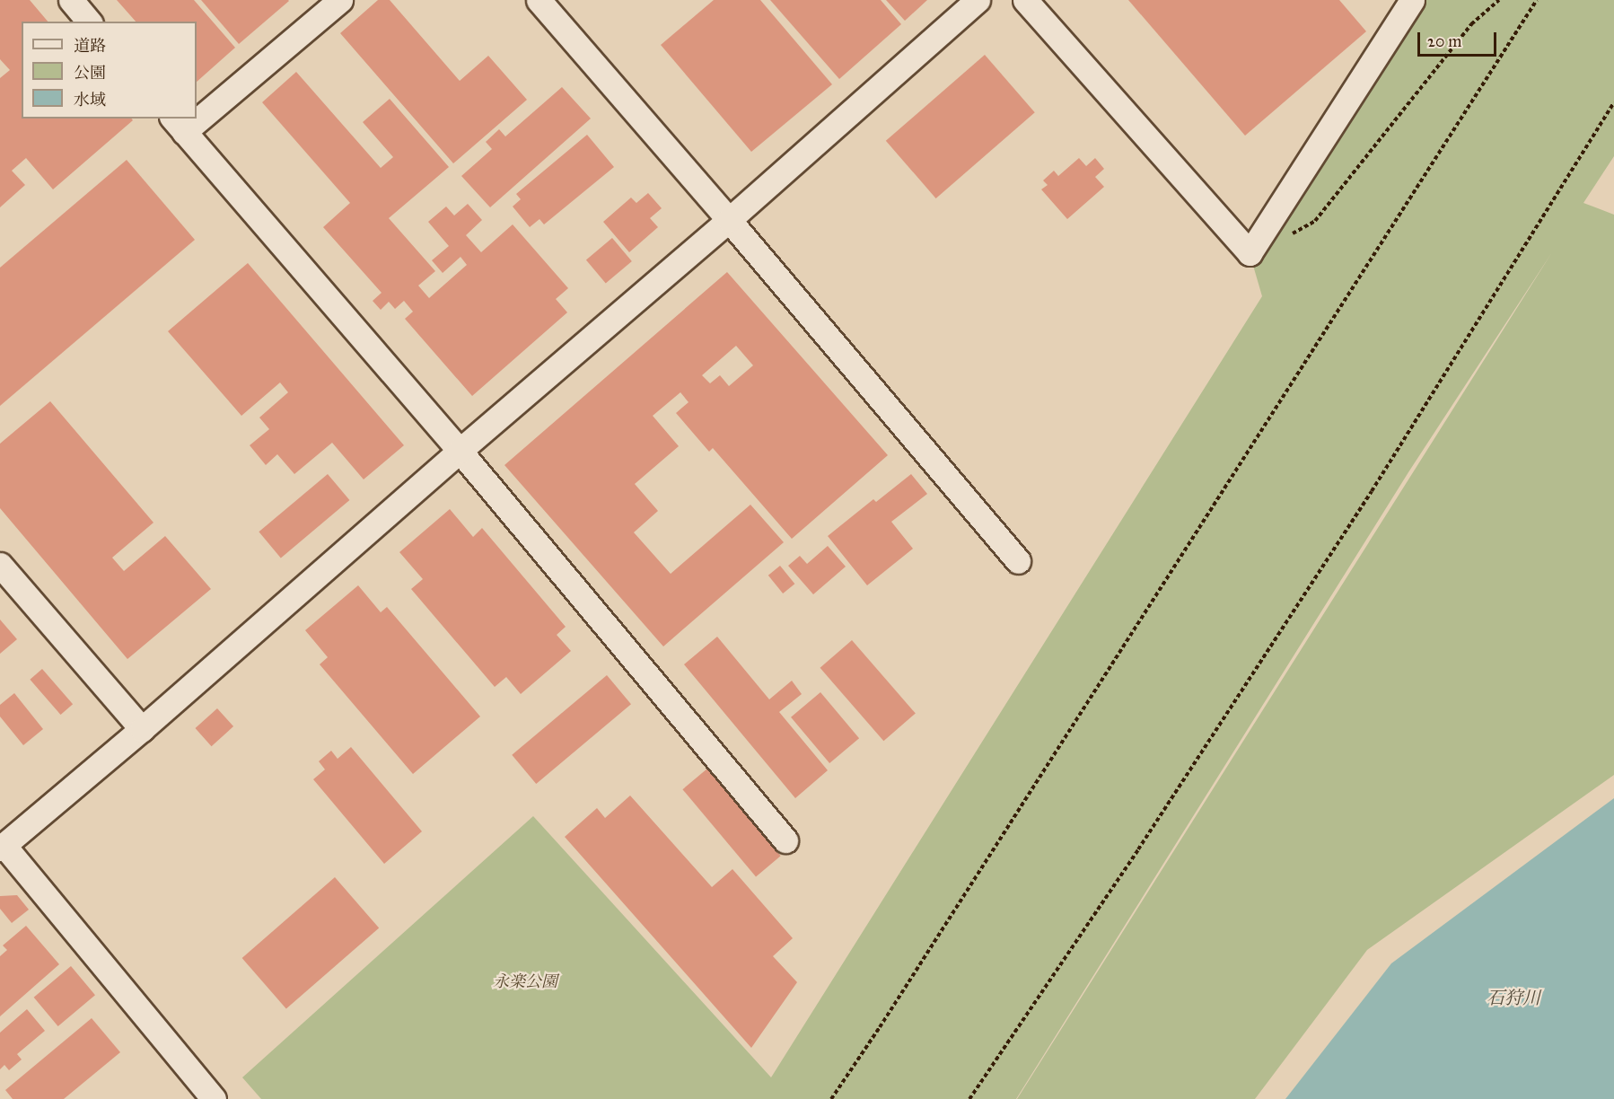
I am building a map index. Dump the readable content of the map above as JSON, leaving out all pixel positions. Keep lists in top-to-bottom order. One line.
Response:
{"water":["石狩川"],"parks":["永楽公園"],"legend":["道路","公園","水域"],"scale_bar":"20 m"}
